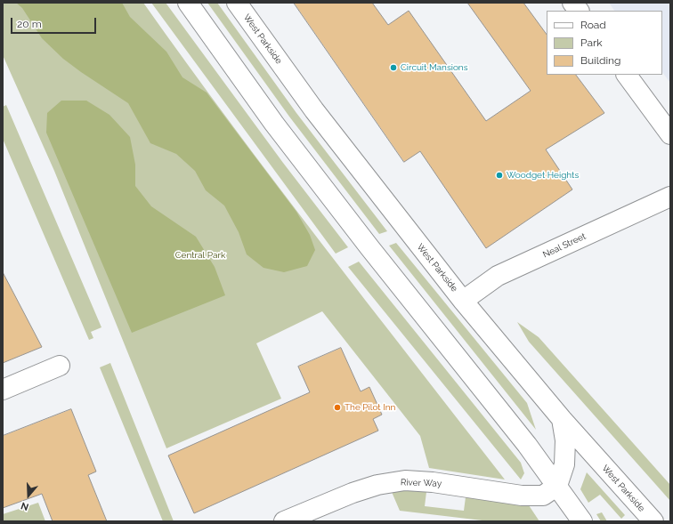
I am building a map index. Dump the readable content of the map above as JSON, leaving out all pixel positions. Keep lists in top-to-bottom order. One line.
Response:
{"streets":{"street":["West Parkside","Neal Street","River Way"]},"crossings":[["West Parkside","Neal Street"]],"parks":["Central Park"],"places":["Circuit Mansions","Woodget Heights","The Pilot Inn"],"legend":["Road","Park","Building"],"scale_bar":"20 m","north":"bottom"}
